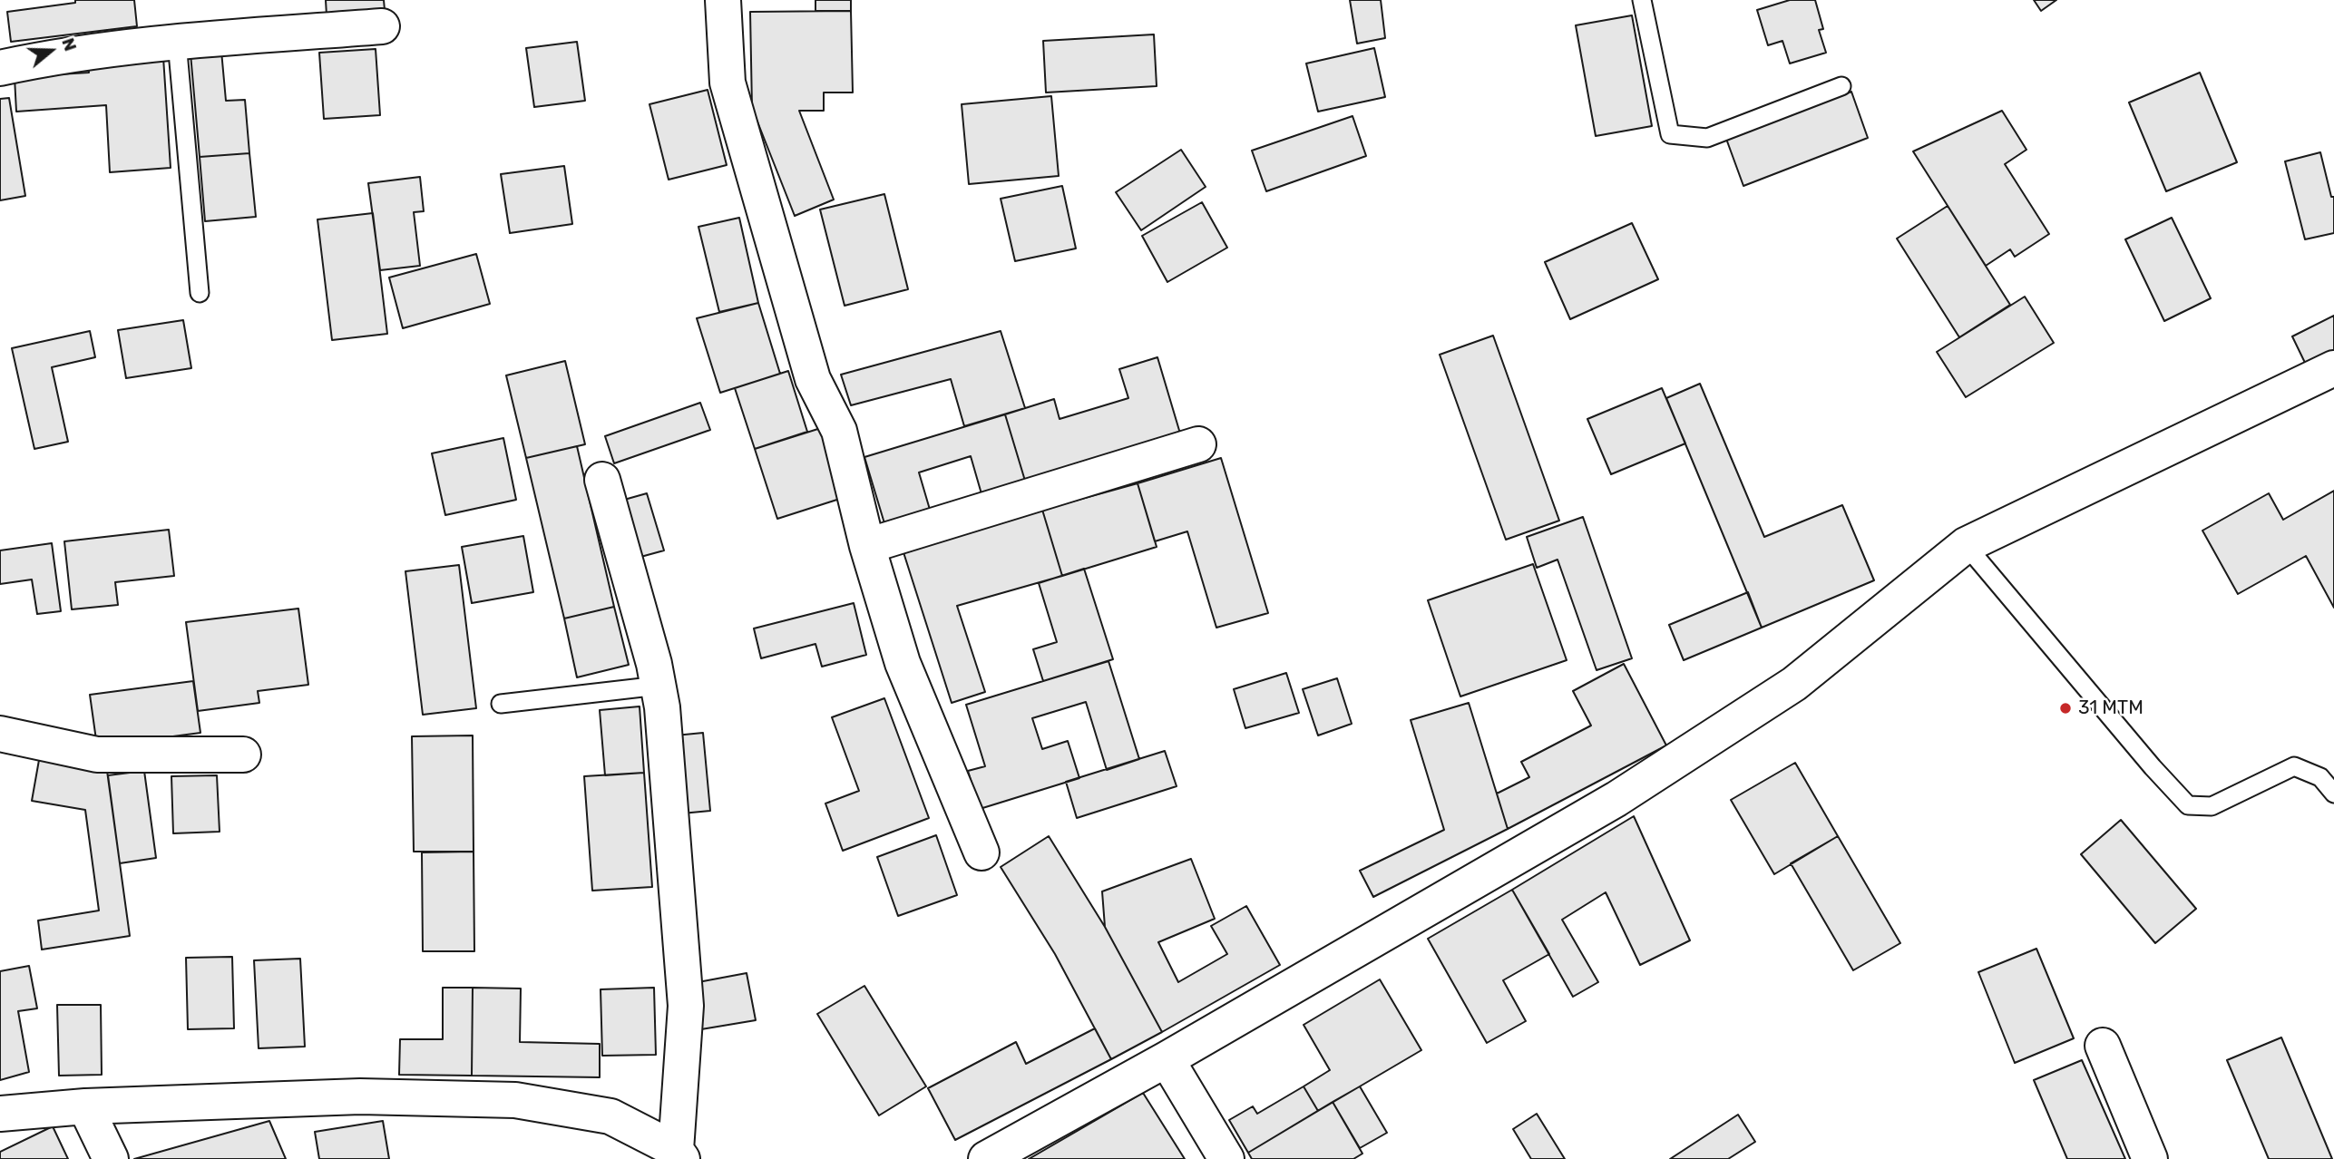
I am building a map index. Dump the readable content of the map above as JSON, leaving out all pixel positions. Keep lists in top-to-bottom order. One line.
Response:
{"places":["31 MTM"],"north":"right"}
